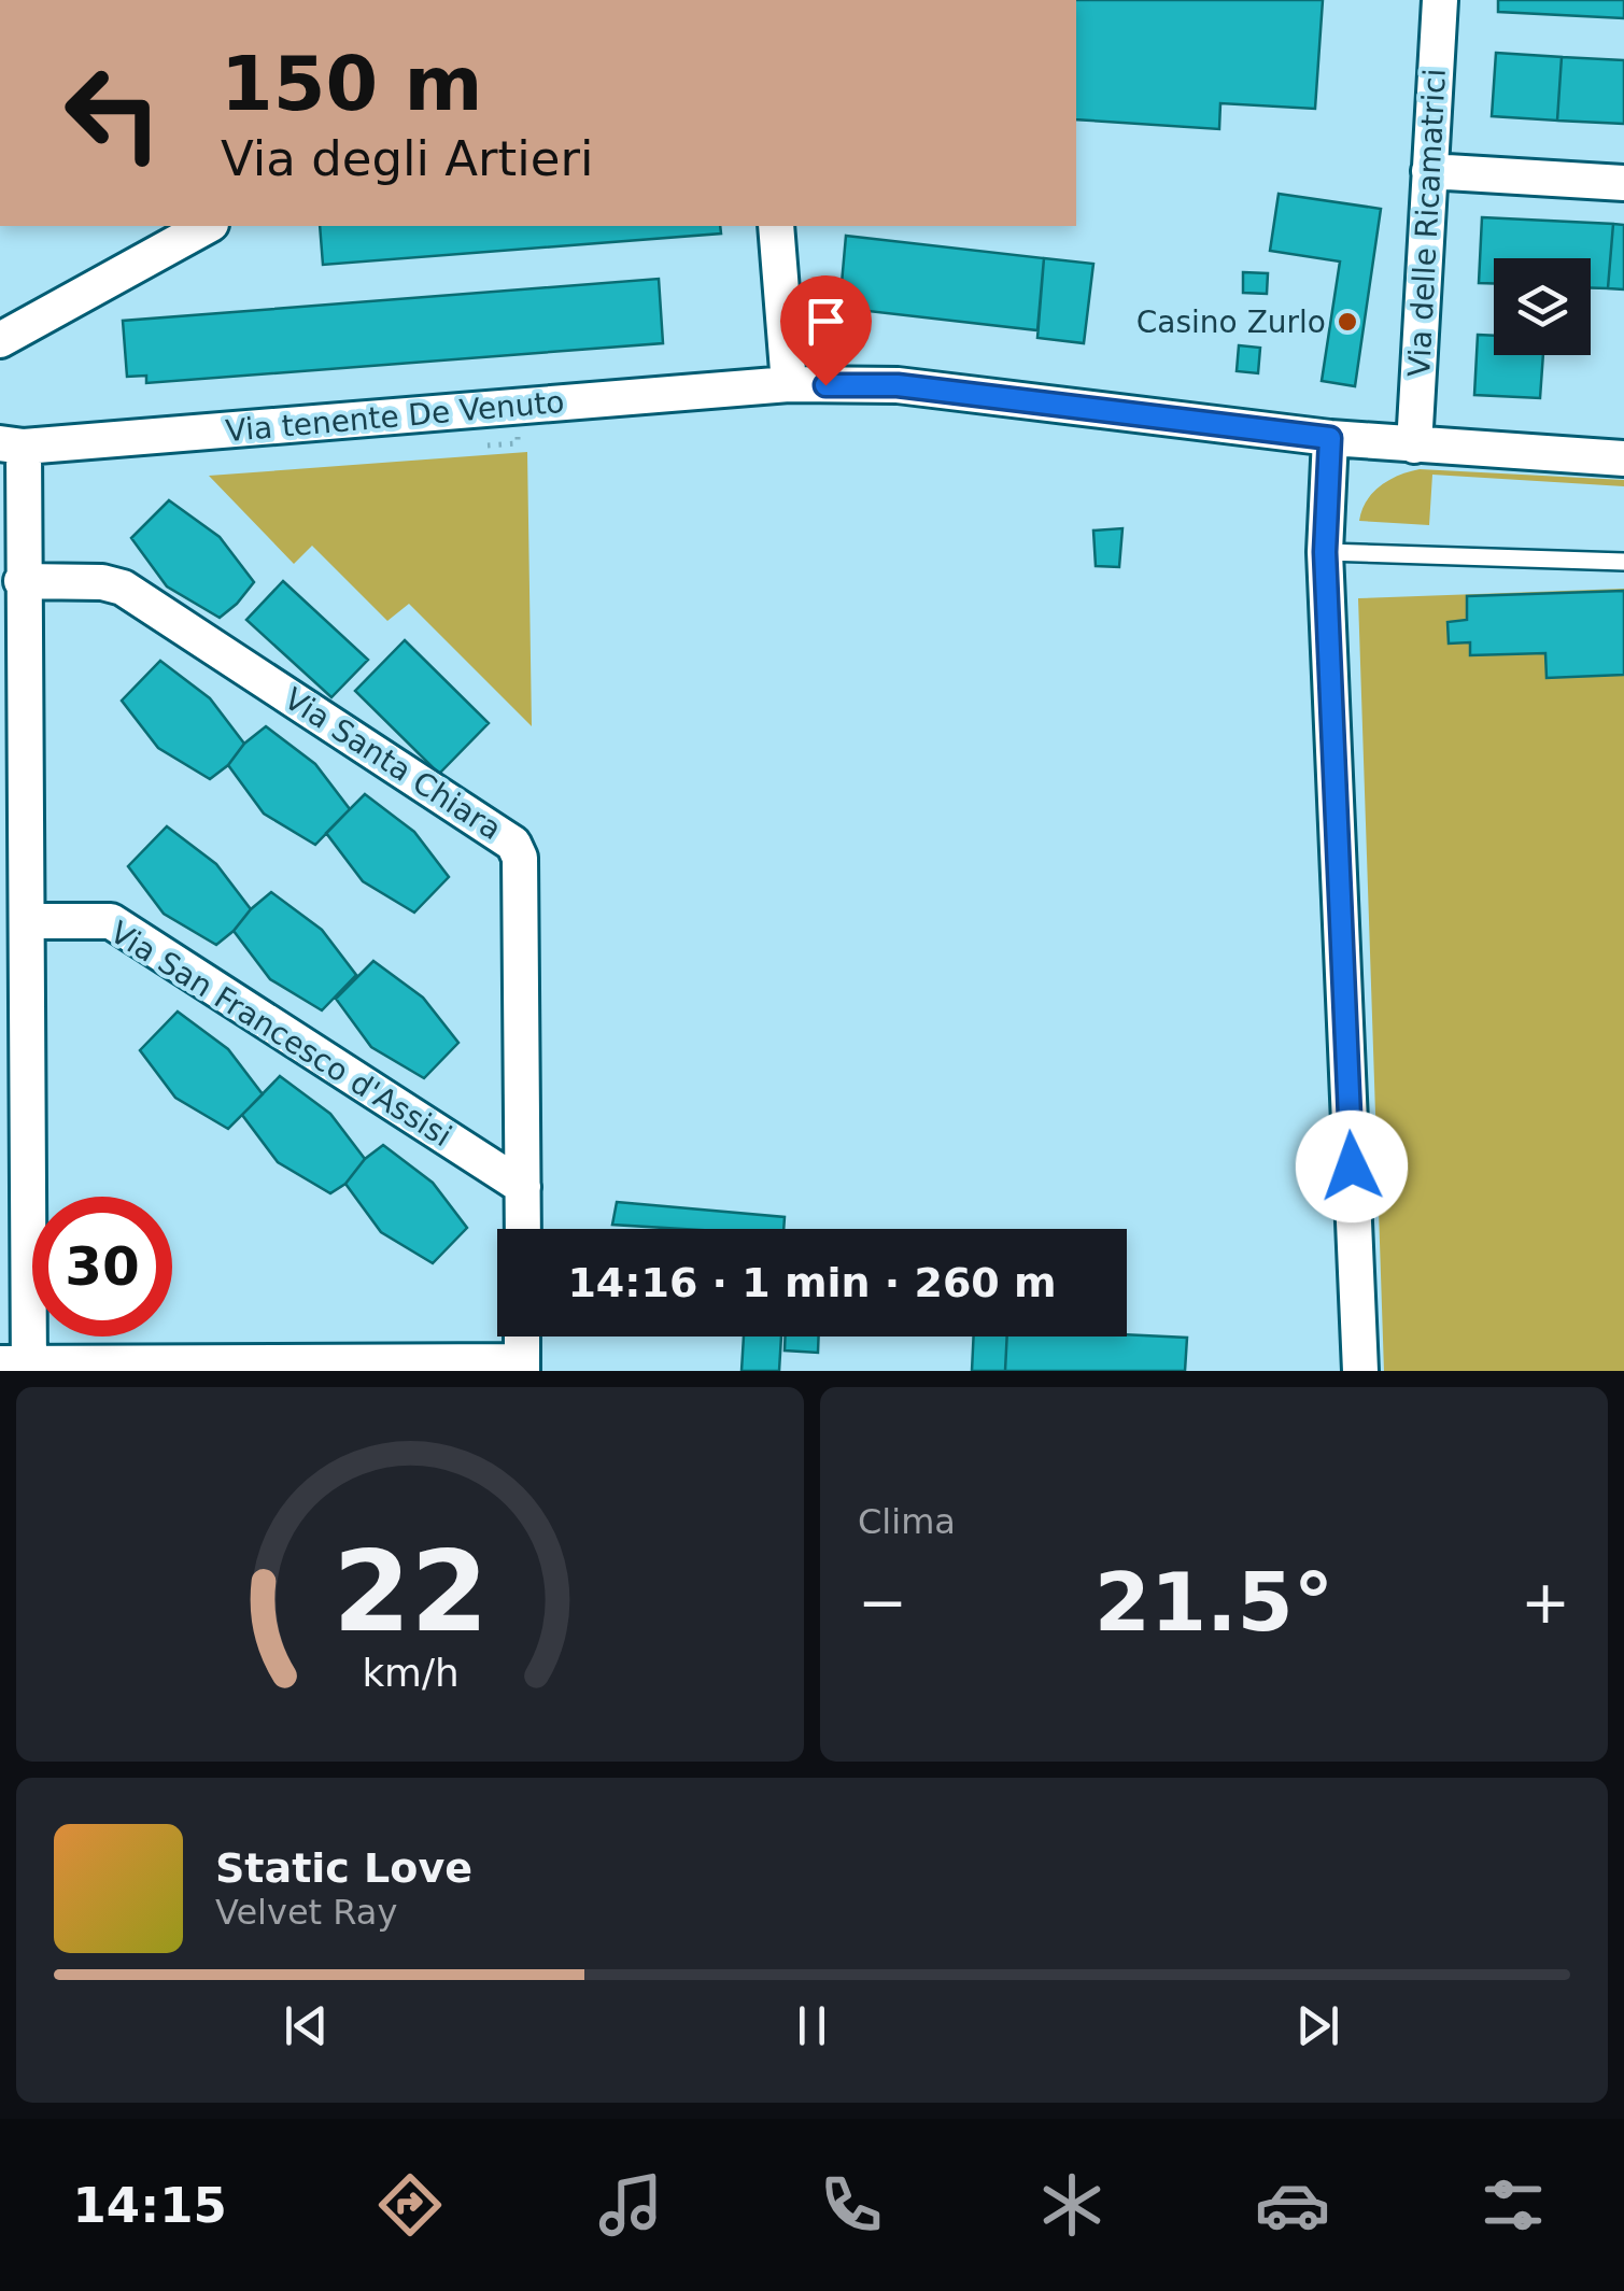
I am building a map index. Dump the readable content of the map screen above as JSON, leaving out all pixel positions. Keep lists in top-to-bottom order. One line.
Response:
{"streets":{"street":["Via delle Ricamatrici","Via tenente De Venuto","Via Santa Chiara","Via San Francesco d'Assisi"]},"crossings":[["Via delle Ricamatrici","Via tenente De Venuto"],["Via Santa Chiara","Via San Francesco d'Assisi"]],"places":["Casino Zurlo"],"page":{"turn":["150 m","Via degli Artieri"],"limit":"30","trip":"14:16 · 1 min · 260 m","tile":"Clima","heat":["−","21.5°","+"],"song":["Static Love","Velvet Ray"],"tabs":"14:15","gauge":["22","km/h"]}}
